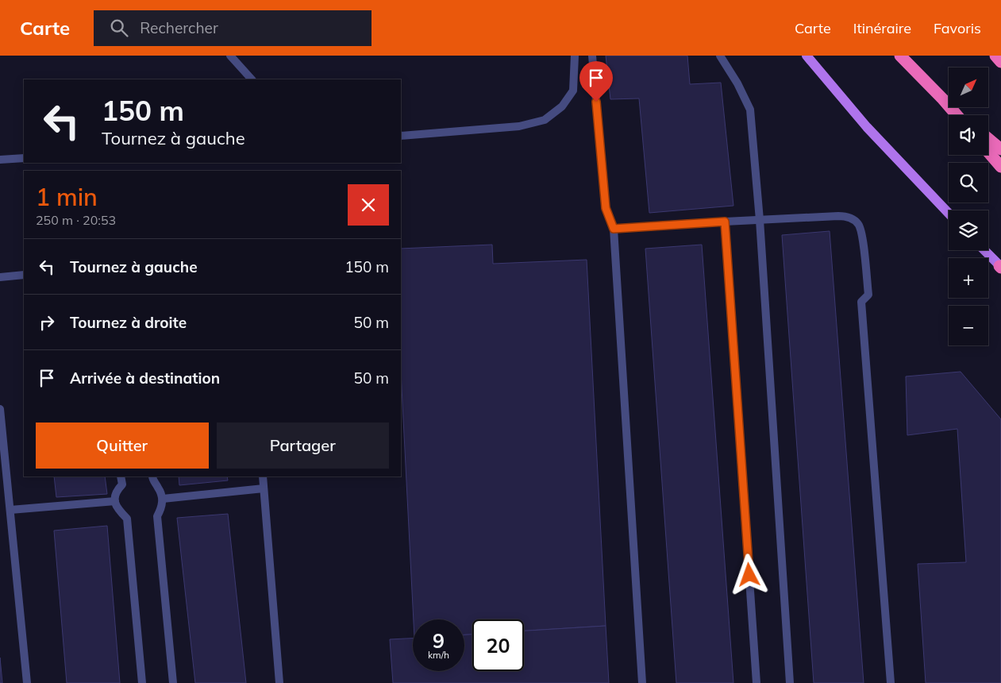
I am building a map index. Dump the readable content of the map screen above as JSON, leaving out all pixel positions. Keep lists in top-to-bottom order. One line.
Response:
{"north":"top right","page":{"header":"Carte","search":"Rechercher","nav":["Carte","Itinéraire","Favoris"],"map_buttons":["+","−"],"turn":["150 m","Tournez à gauche"],"heading":["1 min","250 m · 20:53"],"list":[{"name":"Tournez à gauche","value":"150 m"},{"name":"Tournez à droite","value":"50 m"},{"name":"Arrivée à destination","value":"50 m"}],"buttons":["Quitter","Partager"],"speed":"9 km/h","limit":"20"}}
